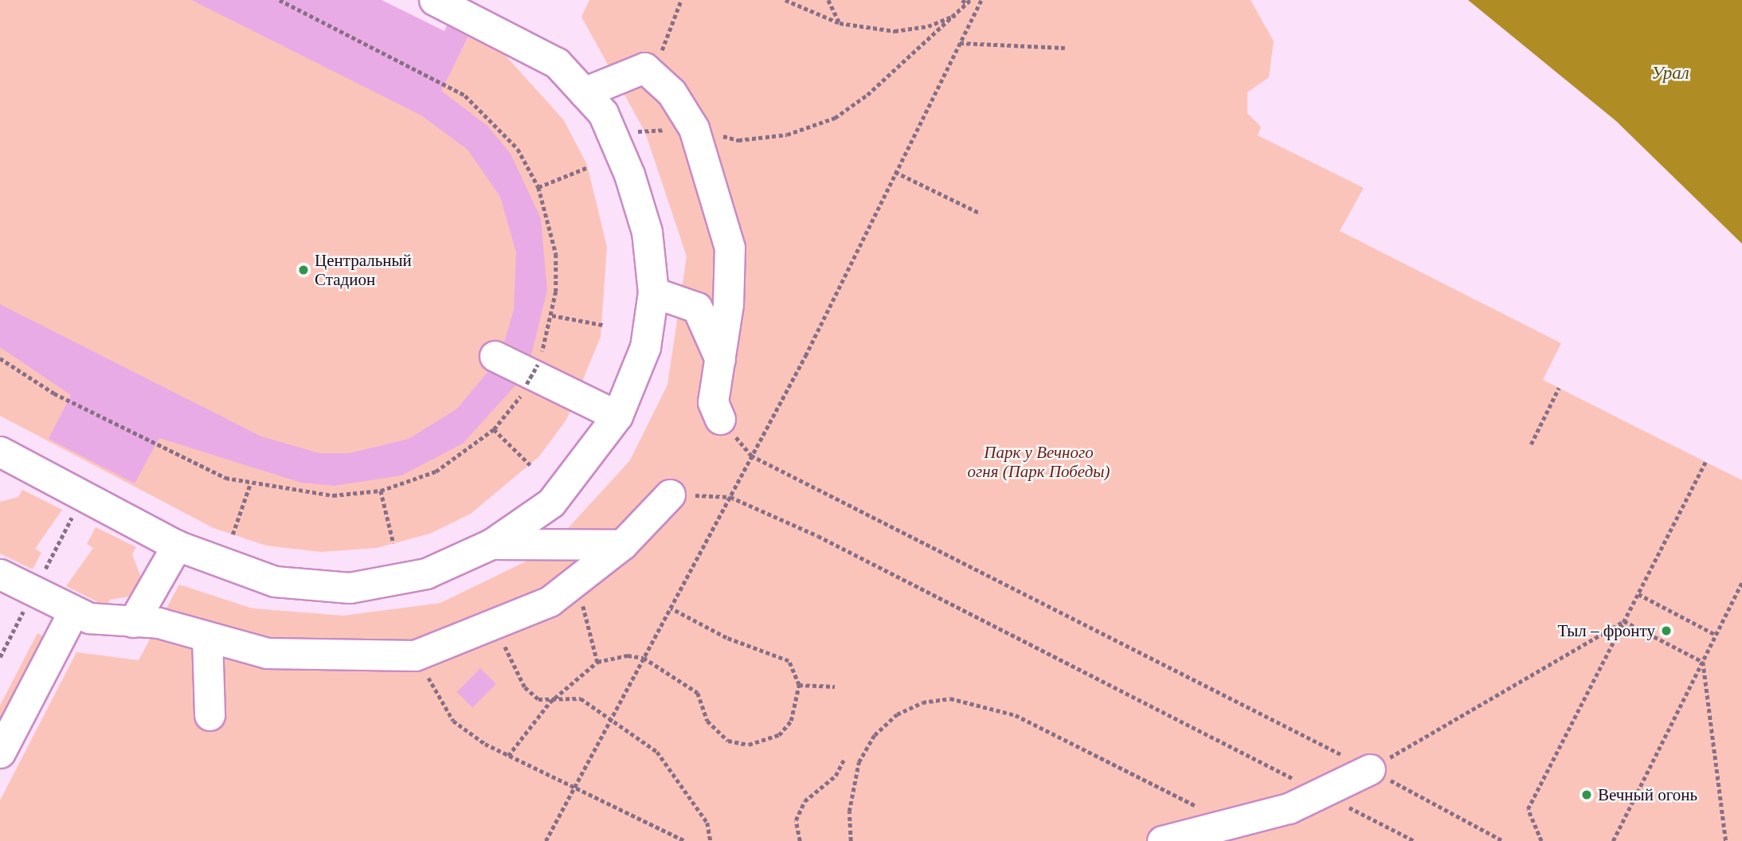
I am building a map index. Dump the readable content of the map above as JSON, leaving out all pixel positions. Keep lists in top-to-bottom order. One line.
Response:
{"water":["Урал"],"parks":["Парк у Вечного огня (Парк Победы)"],"places":["Центральный Стадион","Тыл – фронту","Вечный огонь"]}
